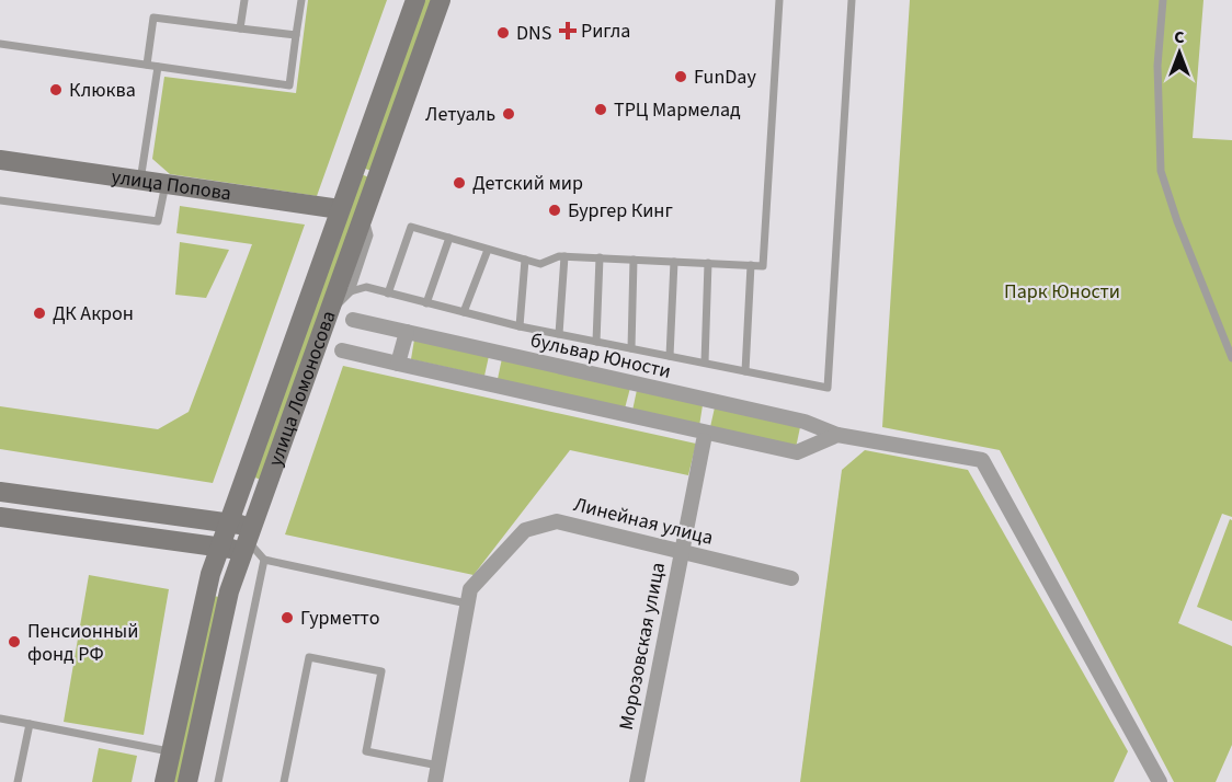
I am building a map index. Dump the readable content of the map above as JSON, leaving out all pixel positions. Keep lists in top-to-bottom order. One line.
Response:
{"streets":{"main road":["улица Попова","улица Ломоносова"],"street":["бульвар Юности","Линейная улица","Морозовская улица"]},"crossings":[["улица Попова","улица Ломоносова"],["Линейная улица","Морозовская улица"]],"parks":["Парк Юности"],"places":{"health":["Ригла"],"other":["DNS","FunDay","Клюква","ТРЦ Мармелад","Летуаль","Детский мир","Бургер Кинг","ДК Акрон","Гурметто","Пенсионный фонд РФ"]},"north":"top"}
